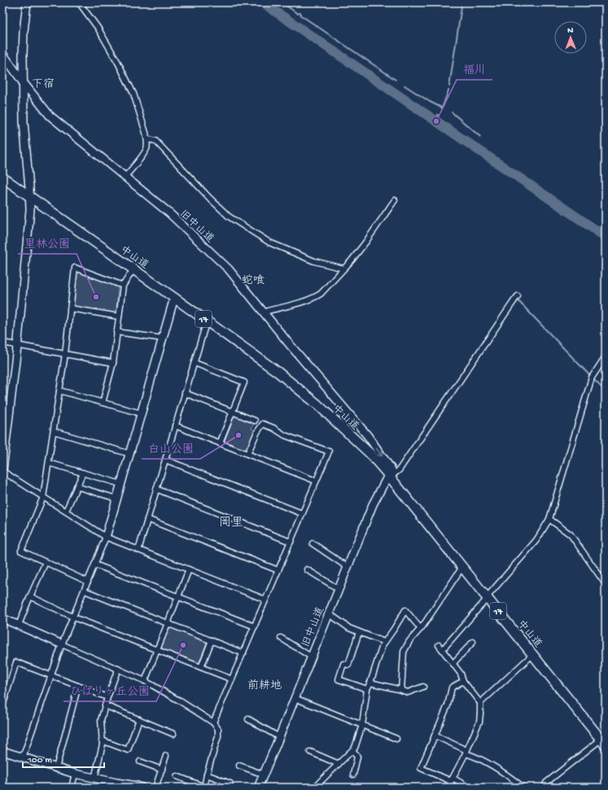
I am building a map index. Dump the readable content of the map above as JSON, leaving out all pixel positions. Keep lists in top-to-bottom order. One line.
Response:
{"streets":{"highway":["中山道","17"],"street":["旧中山道"]},"crossings":[["旧中山道","中山道"]],"districts":["下宿","蛇喰","岡里","前耕地"],"places":["福川","里林公園","白山公園","ひばりヶ丘公園"],"scale_bar":"100 m","north":"top"}
